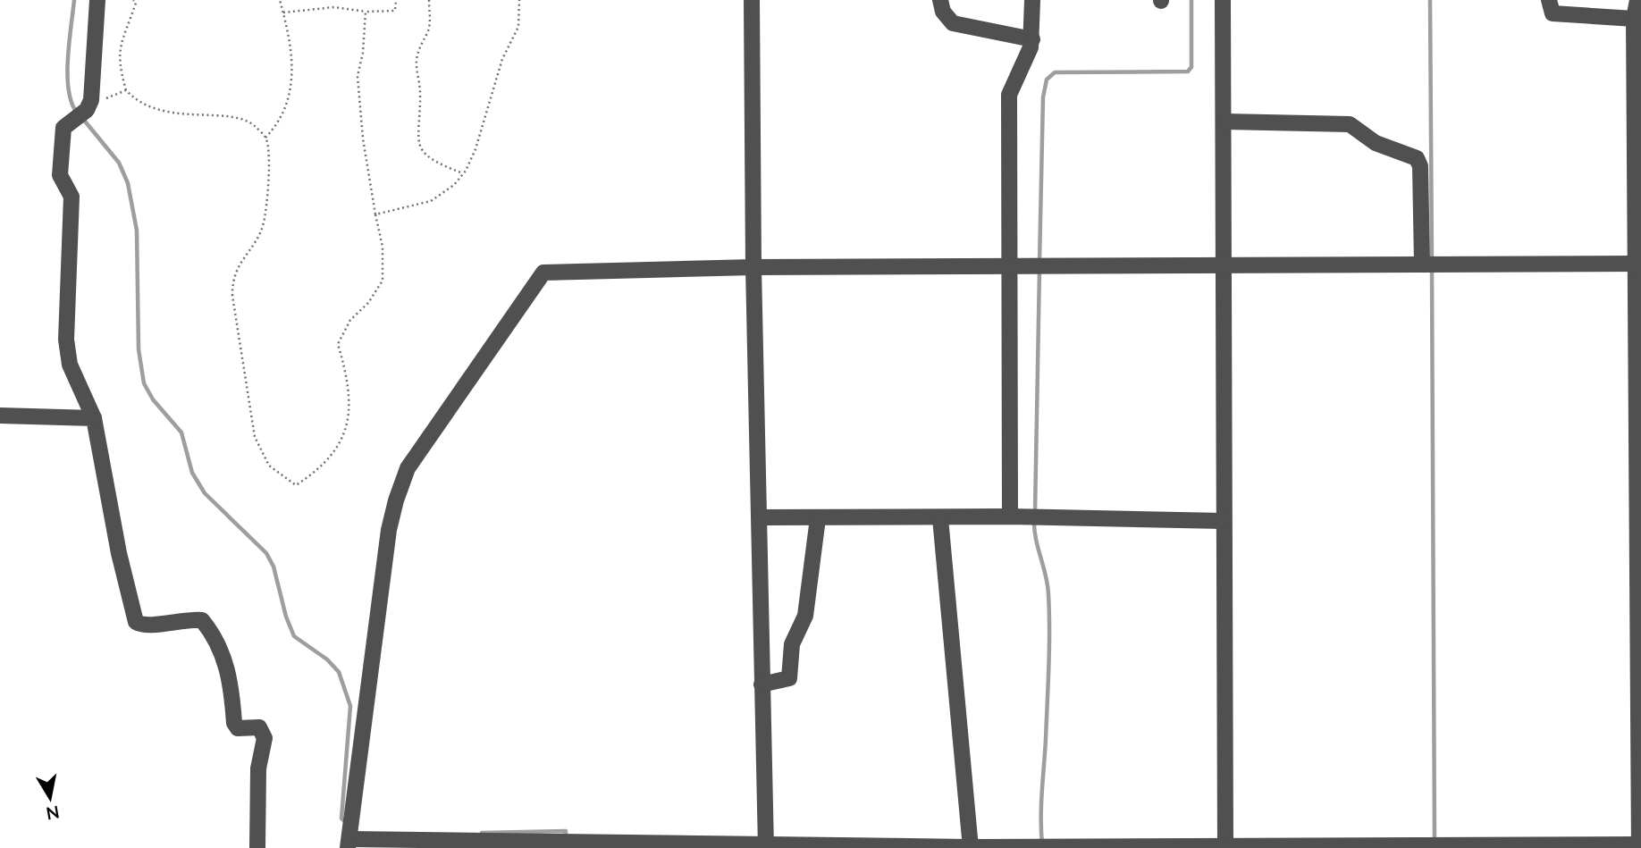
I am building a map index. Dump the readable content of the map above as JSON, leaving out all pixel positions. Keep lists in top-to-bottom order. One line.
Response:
{"north":"bottom"}
